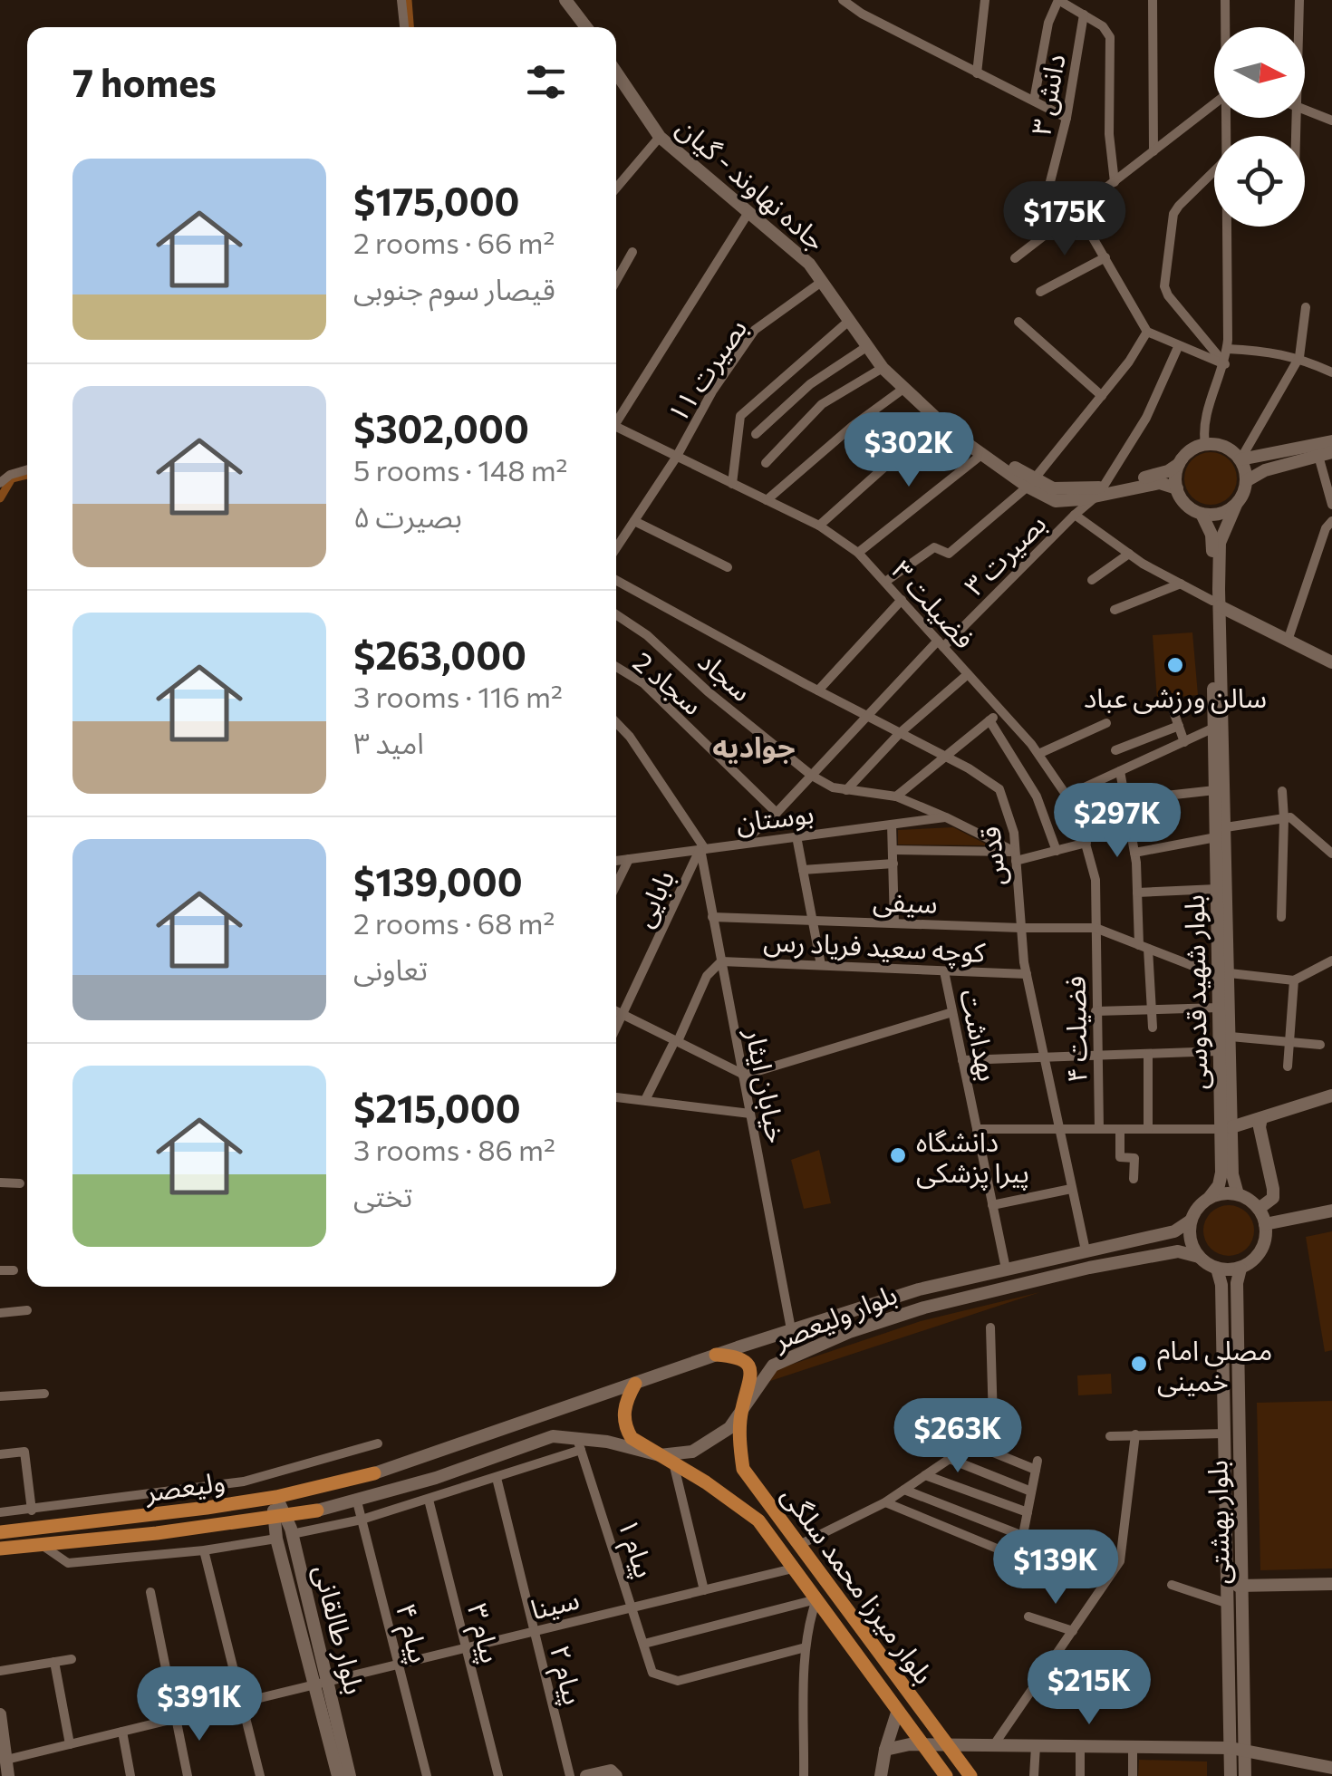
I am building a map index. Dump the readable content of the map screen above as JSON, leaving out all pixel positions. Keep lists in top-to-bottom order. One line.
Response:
{"streets":{"main road":["جاده نهاوند - گیان","بلوار شهید قدوسی","بلوار ولیعصر","ولیعصر","بلوار بهشتی","بلوار میرزا محمد سلگی","بلوار طالقانی"],"street":["دانش ۳","بصیرت ۱۱","بصیرت ۳","فضیلت ۳","سجاد","سجاد 2","بوستان","قدس","بابایی","سیفی","کوچه سعید فریاد رس","فضیلت ۴","بهداشت","خیابان ایثار","پیام ۱","سینا","پیام ۴","پیام ۳","پیام ۲"]},"crossings":[["جاده نهاوند - گیان","بصیرت ۱۱"],["جاده نهاوند - گیان","بصیرت ۳"],["جاده نهاوند - گیان","بلوار شهید قدوسی"],["بصیرت ۱۱","فضیلت ۳"],["بصیرت ۳","فضیلت ۳"],["بصیرت ۳","سجاد"],["بصیرت ۳","سجاد 2"],["بصیرت ۳","بوستان"],["بصیرت ۳","قدس"],["فضیلت ۳","سیفی"],["فضیلت ۳","فضیلت ۴"],["سجاد","بوستان"],["سجاد","قدس"],["بوستان","بابایی"],["بوستان","خیابان ایثار"],["قدس","سیفی"],["قدس","کوچه سعید فریاد رس"],["قدس","بلوار ولیعصر"],["بابایی","خیابان ایثار"],["سیفی","فضیلت ۴"],["سیفی","خیابان ایثار"],["کوچه سعید فریاد رس","بهداشت"],["کوچه سعید فریاد رس","خیابان ایثار"],["بلوار شهید قدوسی","بلوار ولیعصر"],["بلوار شهید قدوسی","بلوار بهشتی"],["بهداشت","بلوار ولیعصر"],["خیابان ایثار","بلوار ولیعصر"],["بلوار ولیعصر","ولیعصر"],["بلوار ولیعصر","بلوار بهشتی"],["بلوار ولیعصر","پیام ۱"],["بلوار ولیعصر","بلوار میرزا محمد سلگی"],["بلوار ولیعصر","پیام ۴"],["ولیعصر","بلوار طالقانی"],["پیام ۱","سینا"],["بلوار میرزا محمد سلگی","سینا"],["سینا","بلوار طالقانی"],["سینا","پیام ۴"],["سینا","پیام ۳"],["سینا","پیام ۲"]],"districts":["جوادیه"],"places":["سالن ورزشی عباد","دانشگاه پیرا پزشکی","مصلی امام خمینی"],"north":"right","page":{"heading":"7 homes","list":[{"name":"$175,000","note":"2 rooms · 66 m² · قیصار سوم جنوبی"},{"name":"$302,000","note":"5 rooms · 148 m² · بصیرت ۵"},{"name":"$263,000","note":"3 rooms · 116 m² · امید ۳"},{"name":"$139,000","note":"2 rooms · 68 m² · تعاونی"},{"name":"$215,000","note":"3 rooms · 86 m² · تختی"}],"price":["$175K","$302K","$297K","$263K","$139K","$215K","$391K"]}}
